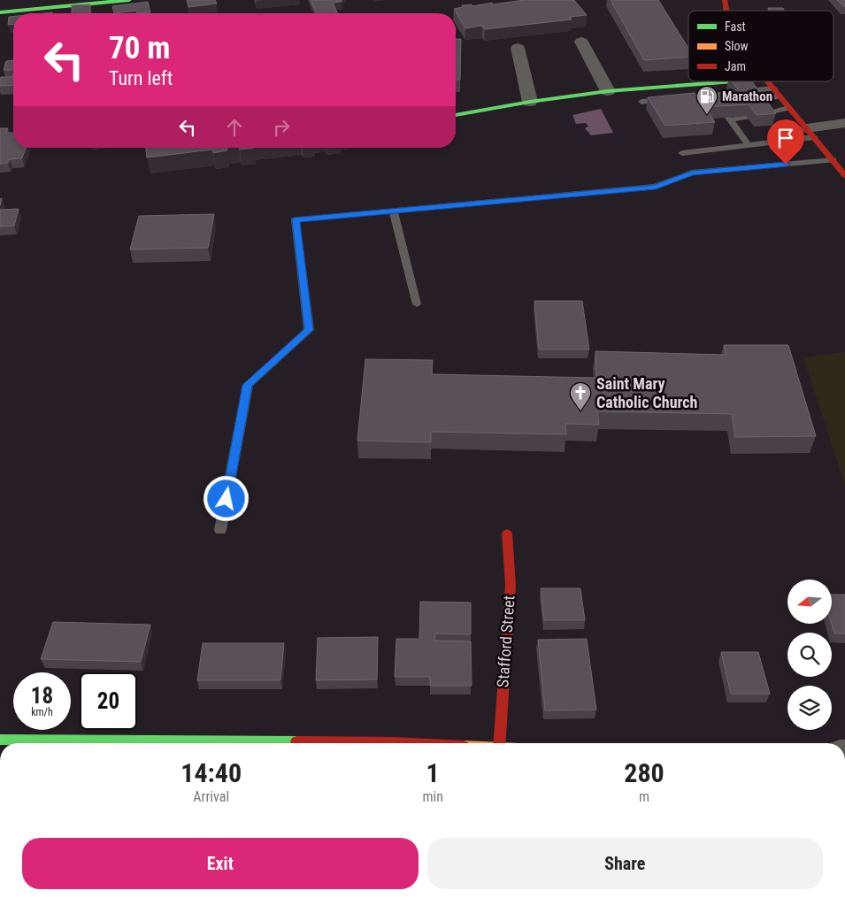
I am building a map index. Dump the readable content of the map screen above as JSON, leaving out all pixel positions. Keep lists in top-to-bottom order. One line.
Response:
{"streets":{"street":["Stafford Street"]},"places":{"fuel station":["Marathon"],"church":["Saint Mary Catholic Church"]},"legend":["Fast","Slow","Jam"],"north":"left","page":{"turn":["70 m","Turn left"],"speed":"18 km/h","limit":"20","eta":["14:40","Arrival","1","min","280","m"],"buttons":["Exit","Share"]}}
